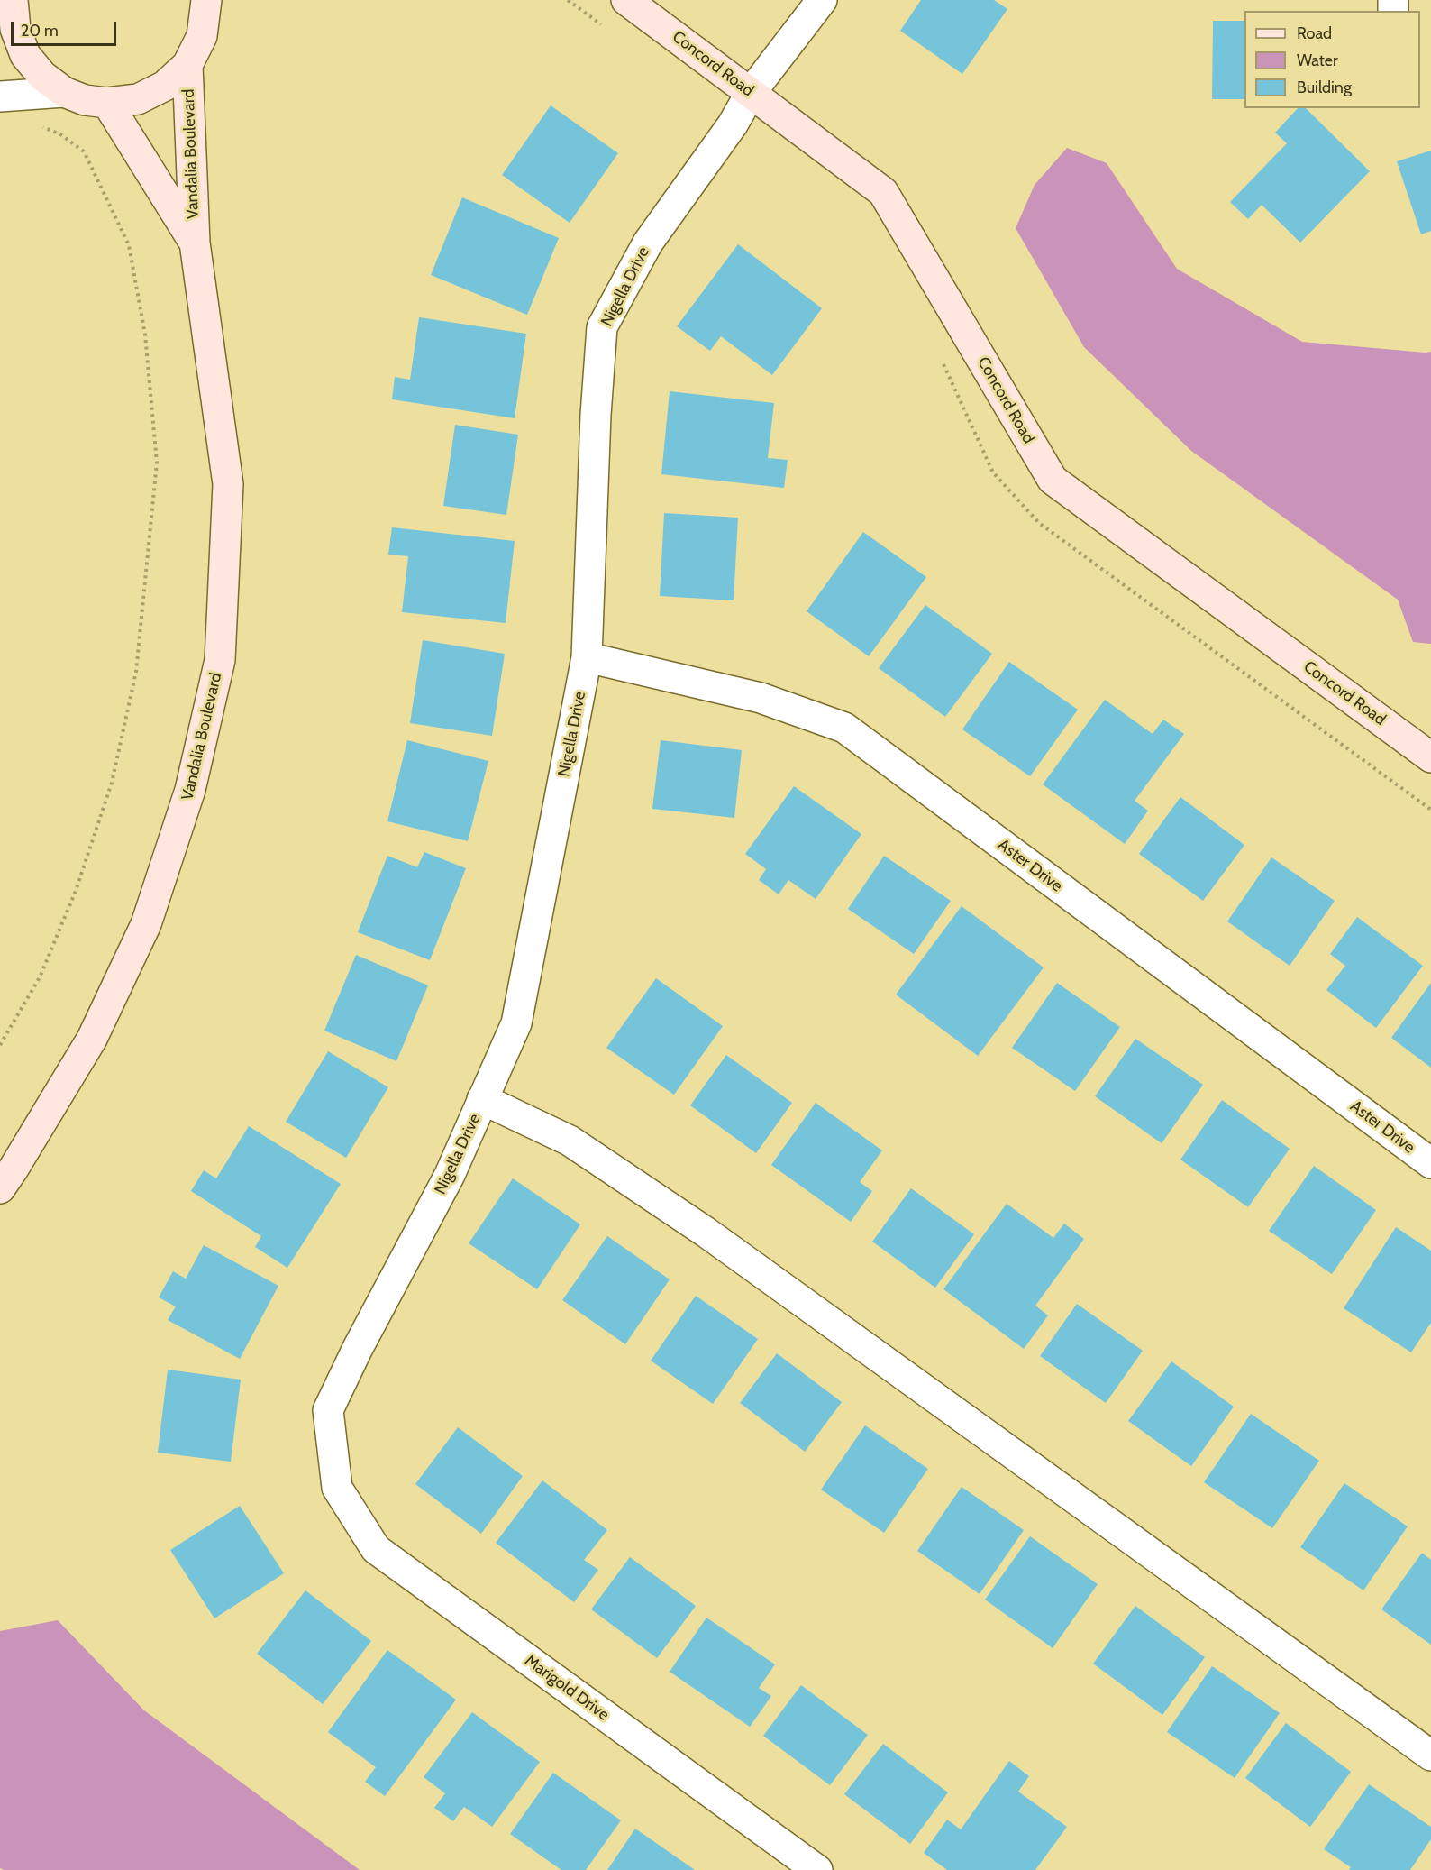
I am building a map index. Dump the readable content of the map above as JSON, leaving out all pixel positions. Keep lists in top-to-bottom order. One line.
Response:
{"streets":{"street":["Concord Road","Vandalia Boulevard","Nigella Drive","Aster Drive","Marigold Drive"]},"crossings":[["Concord Road","Nigella Drive"],["Nigella Drive","Aster Drive"],["Nigella Drive","Marigold Drive"]],"legend":["Road","Water","Building"],"scale_bar":"20 m"}
